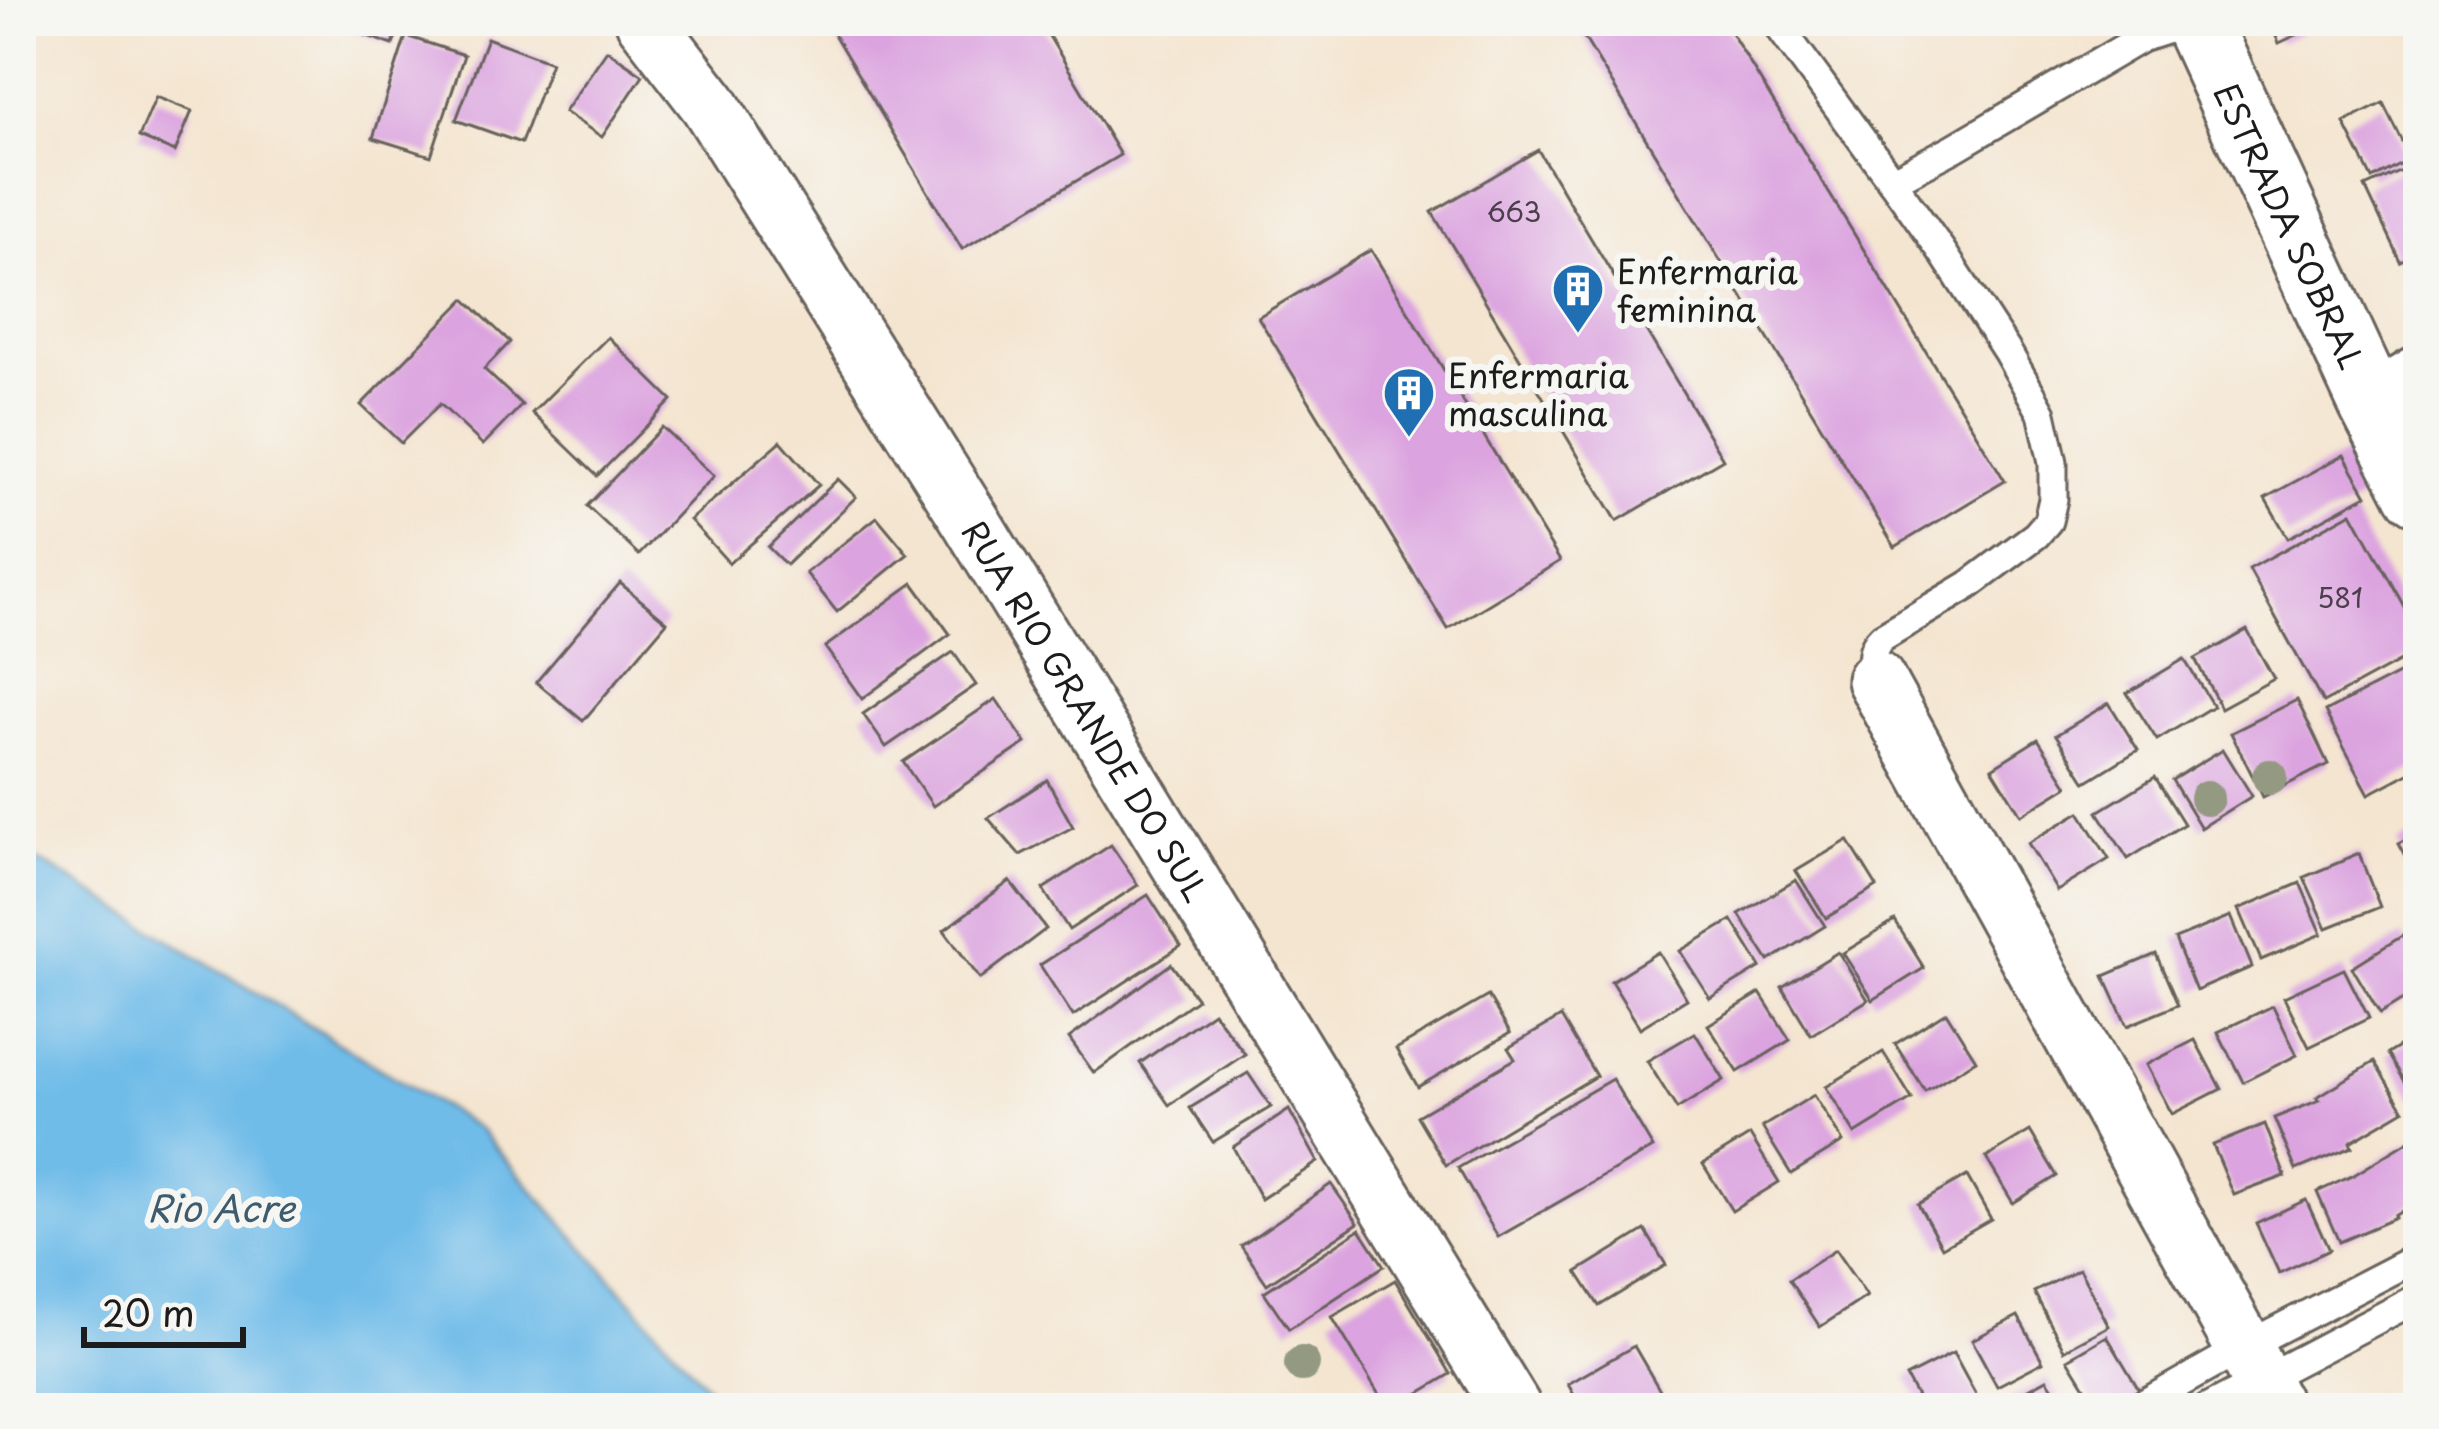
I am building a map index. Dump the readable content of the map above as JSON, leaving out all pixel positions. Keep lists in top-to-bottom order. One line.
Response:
{"streets":{"street":["ESTRADA SOBRAL","RUA RIO GRANDE DO SUL"]},"water":["Rio Acre"],"places":{"building":["Enfermaria feminina","Enfermaria masculina"]},"house_numbers":["663","581"],"scale_bar":"20 m"}
